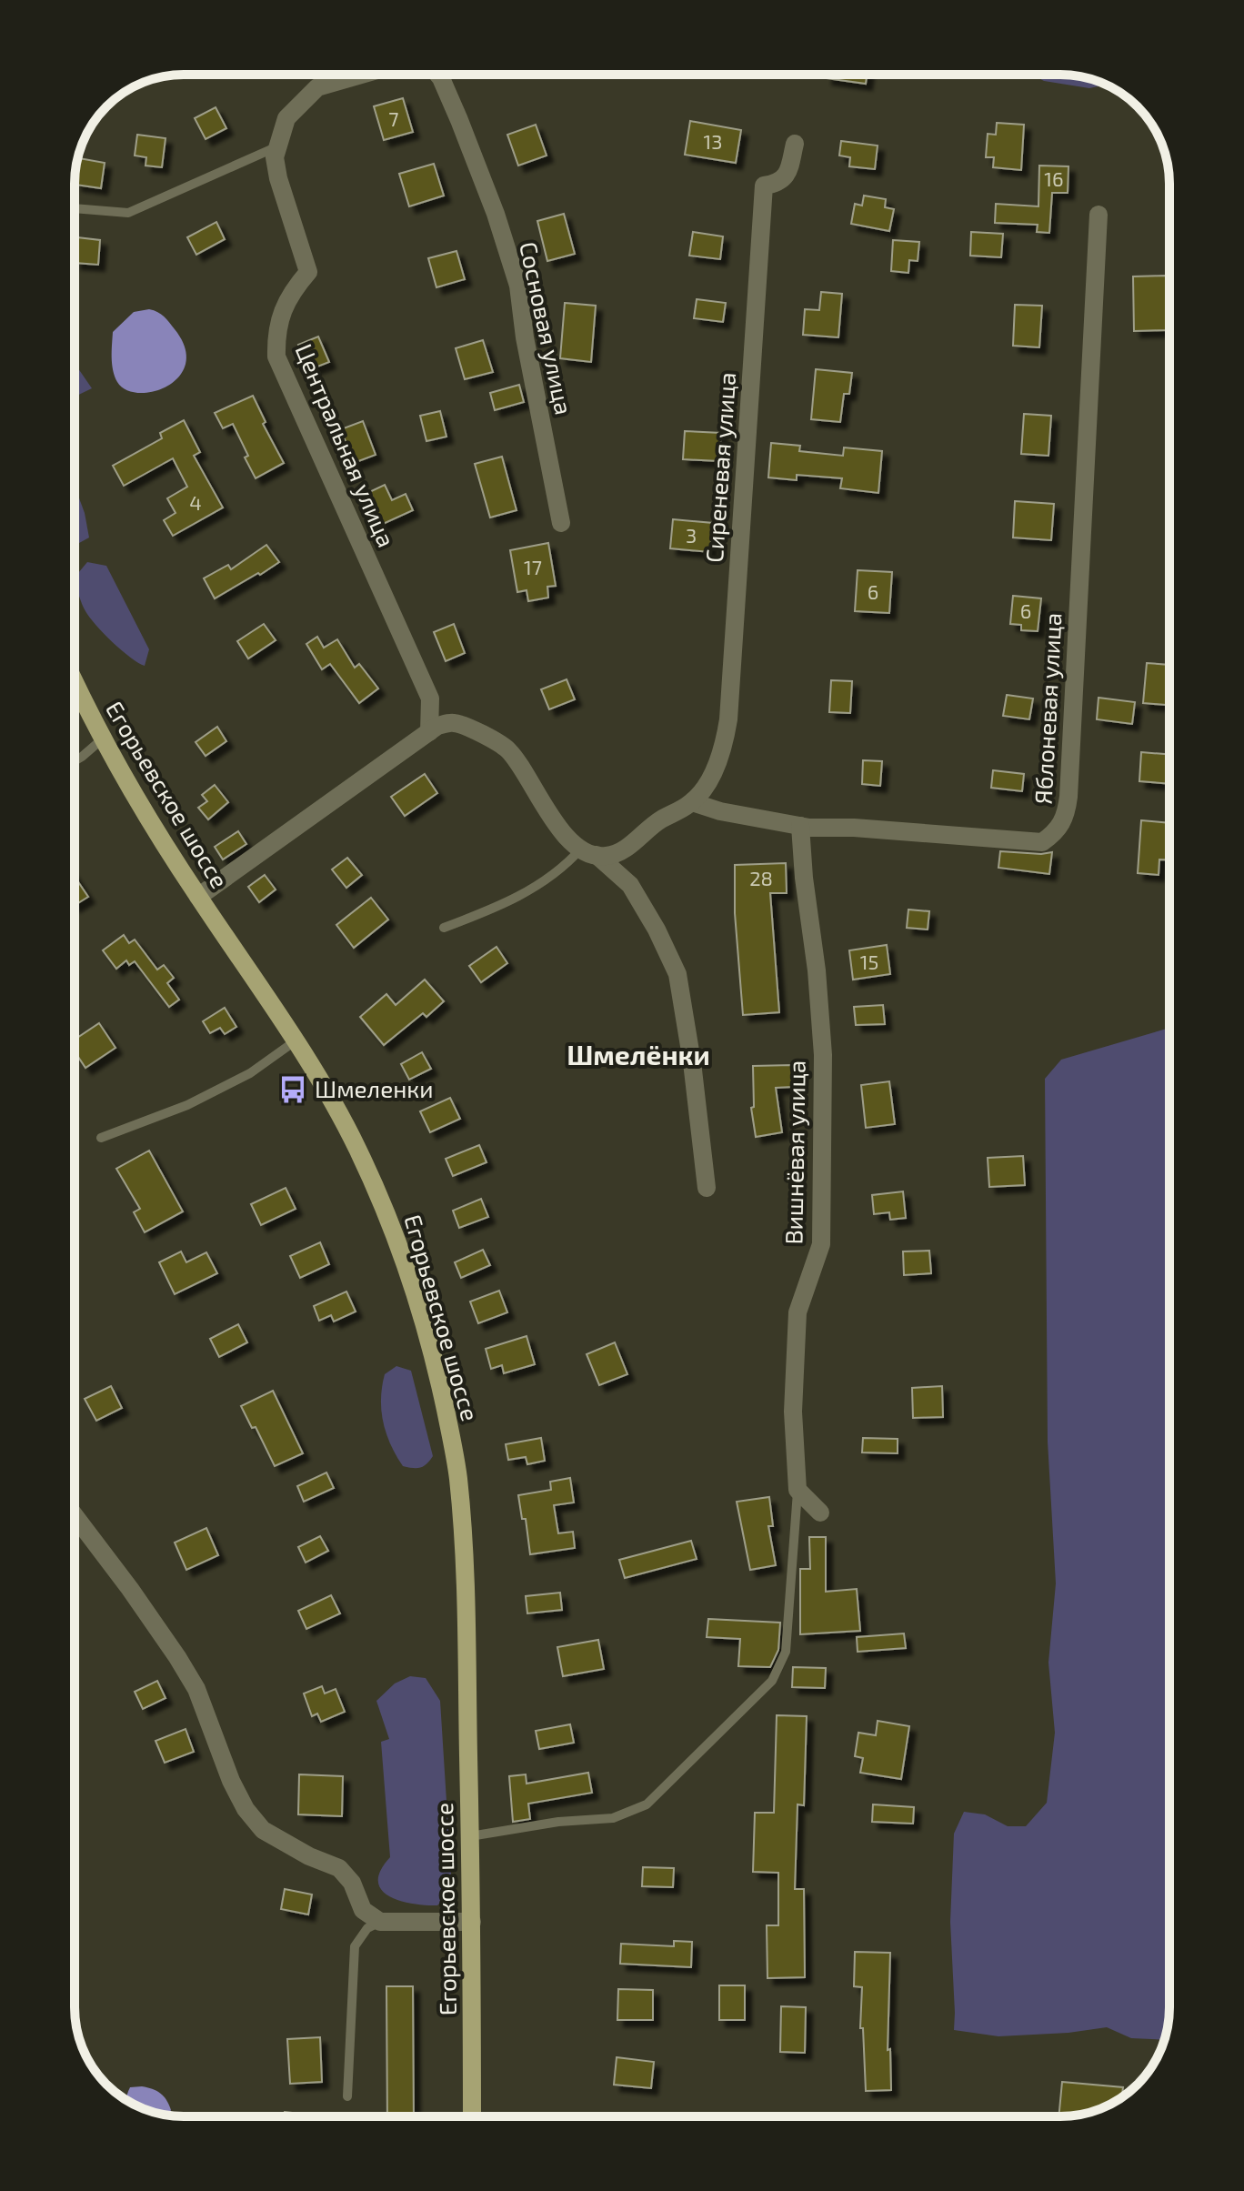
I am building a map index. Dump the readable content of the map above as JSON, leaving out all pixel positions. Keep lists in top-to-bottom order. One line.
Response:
{"streets":{"main road":["Егорьевское шоссе"],"street":["Сосновая улица","Центральная улица","Сиреневая улица","Яблоневая улица","Вишнёвая улица"]},"crossings":[["Сиреневая улица","Яблоневая улица"],["Яблоневая улица","Вишнёвая улица"]],"districts":["Шмелёнки"],"places":{"bus stop":["Шмеленки"]},"house_numbers":["7","13","16","4","3","17","6","6","28","15"]}
